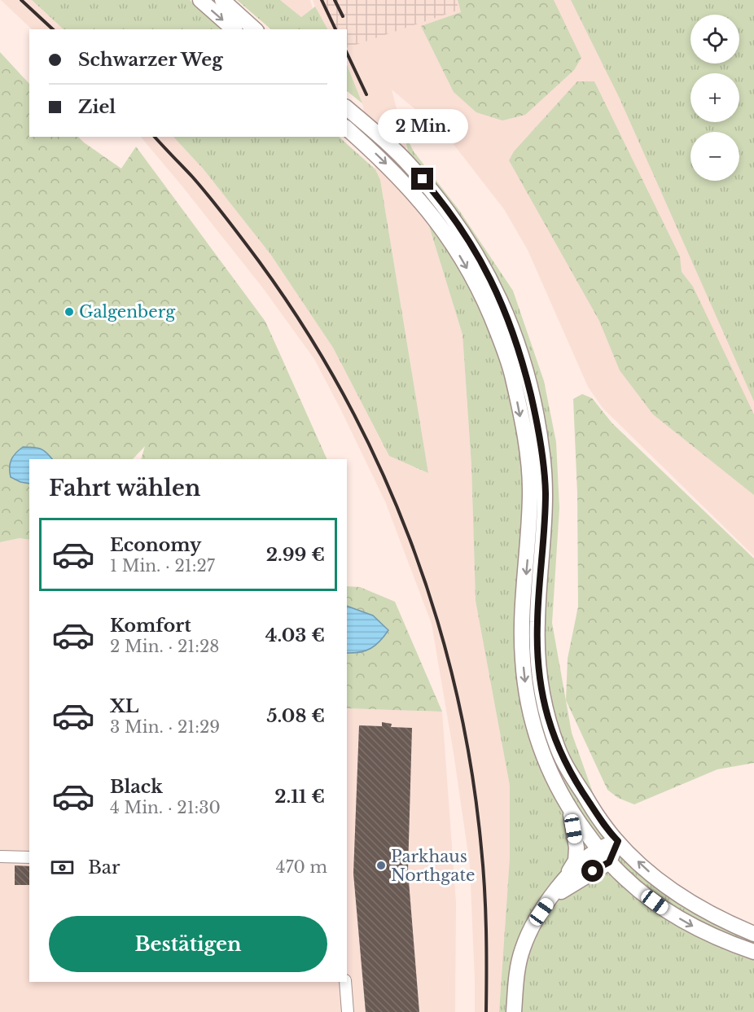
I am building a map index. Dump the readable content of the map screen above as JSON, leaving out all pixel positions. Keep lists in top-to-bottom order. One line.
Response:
{"places":["Galgenberg","Parkhaus Northgate"],"page":{"map_buttons":["+","−"],"banner":["Schwarzer Weg","Ziel"],"bubble":"2 Min.","heading":"Fahrt wählen","list":[{"name":"Economy","note":"1 Min. · 21:27","value":"2.99 €"},{"name":"Komfort","note":"2 Min. · 21:28","value":"4.03 €"},{"name":"XL","note":"3 Min. · 21:29","value":"5.08 €"},{"name":"Black","note":"4 Min. · 21:30","value":"2.11 €"}],"pay":["Bar","470 m"],"buttons":"Bestätigen"}}
